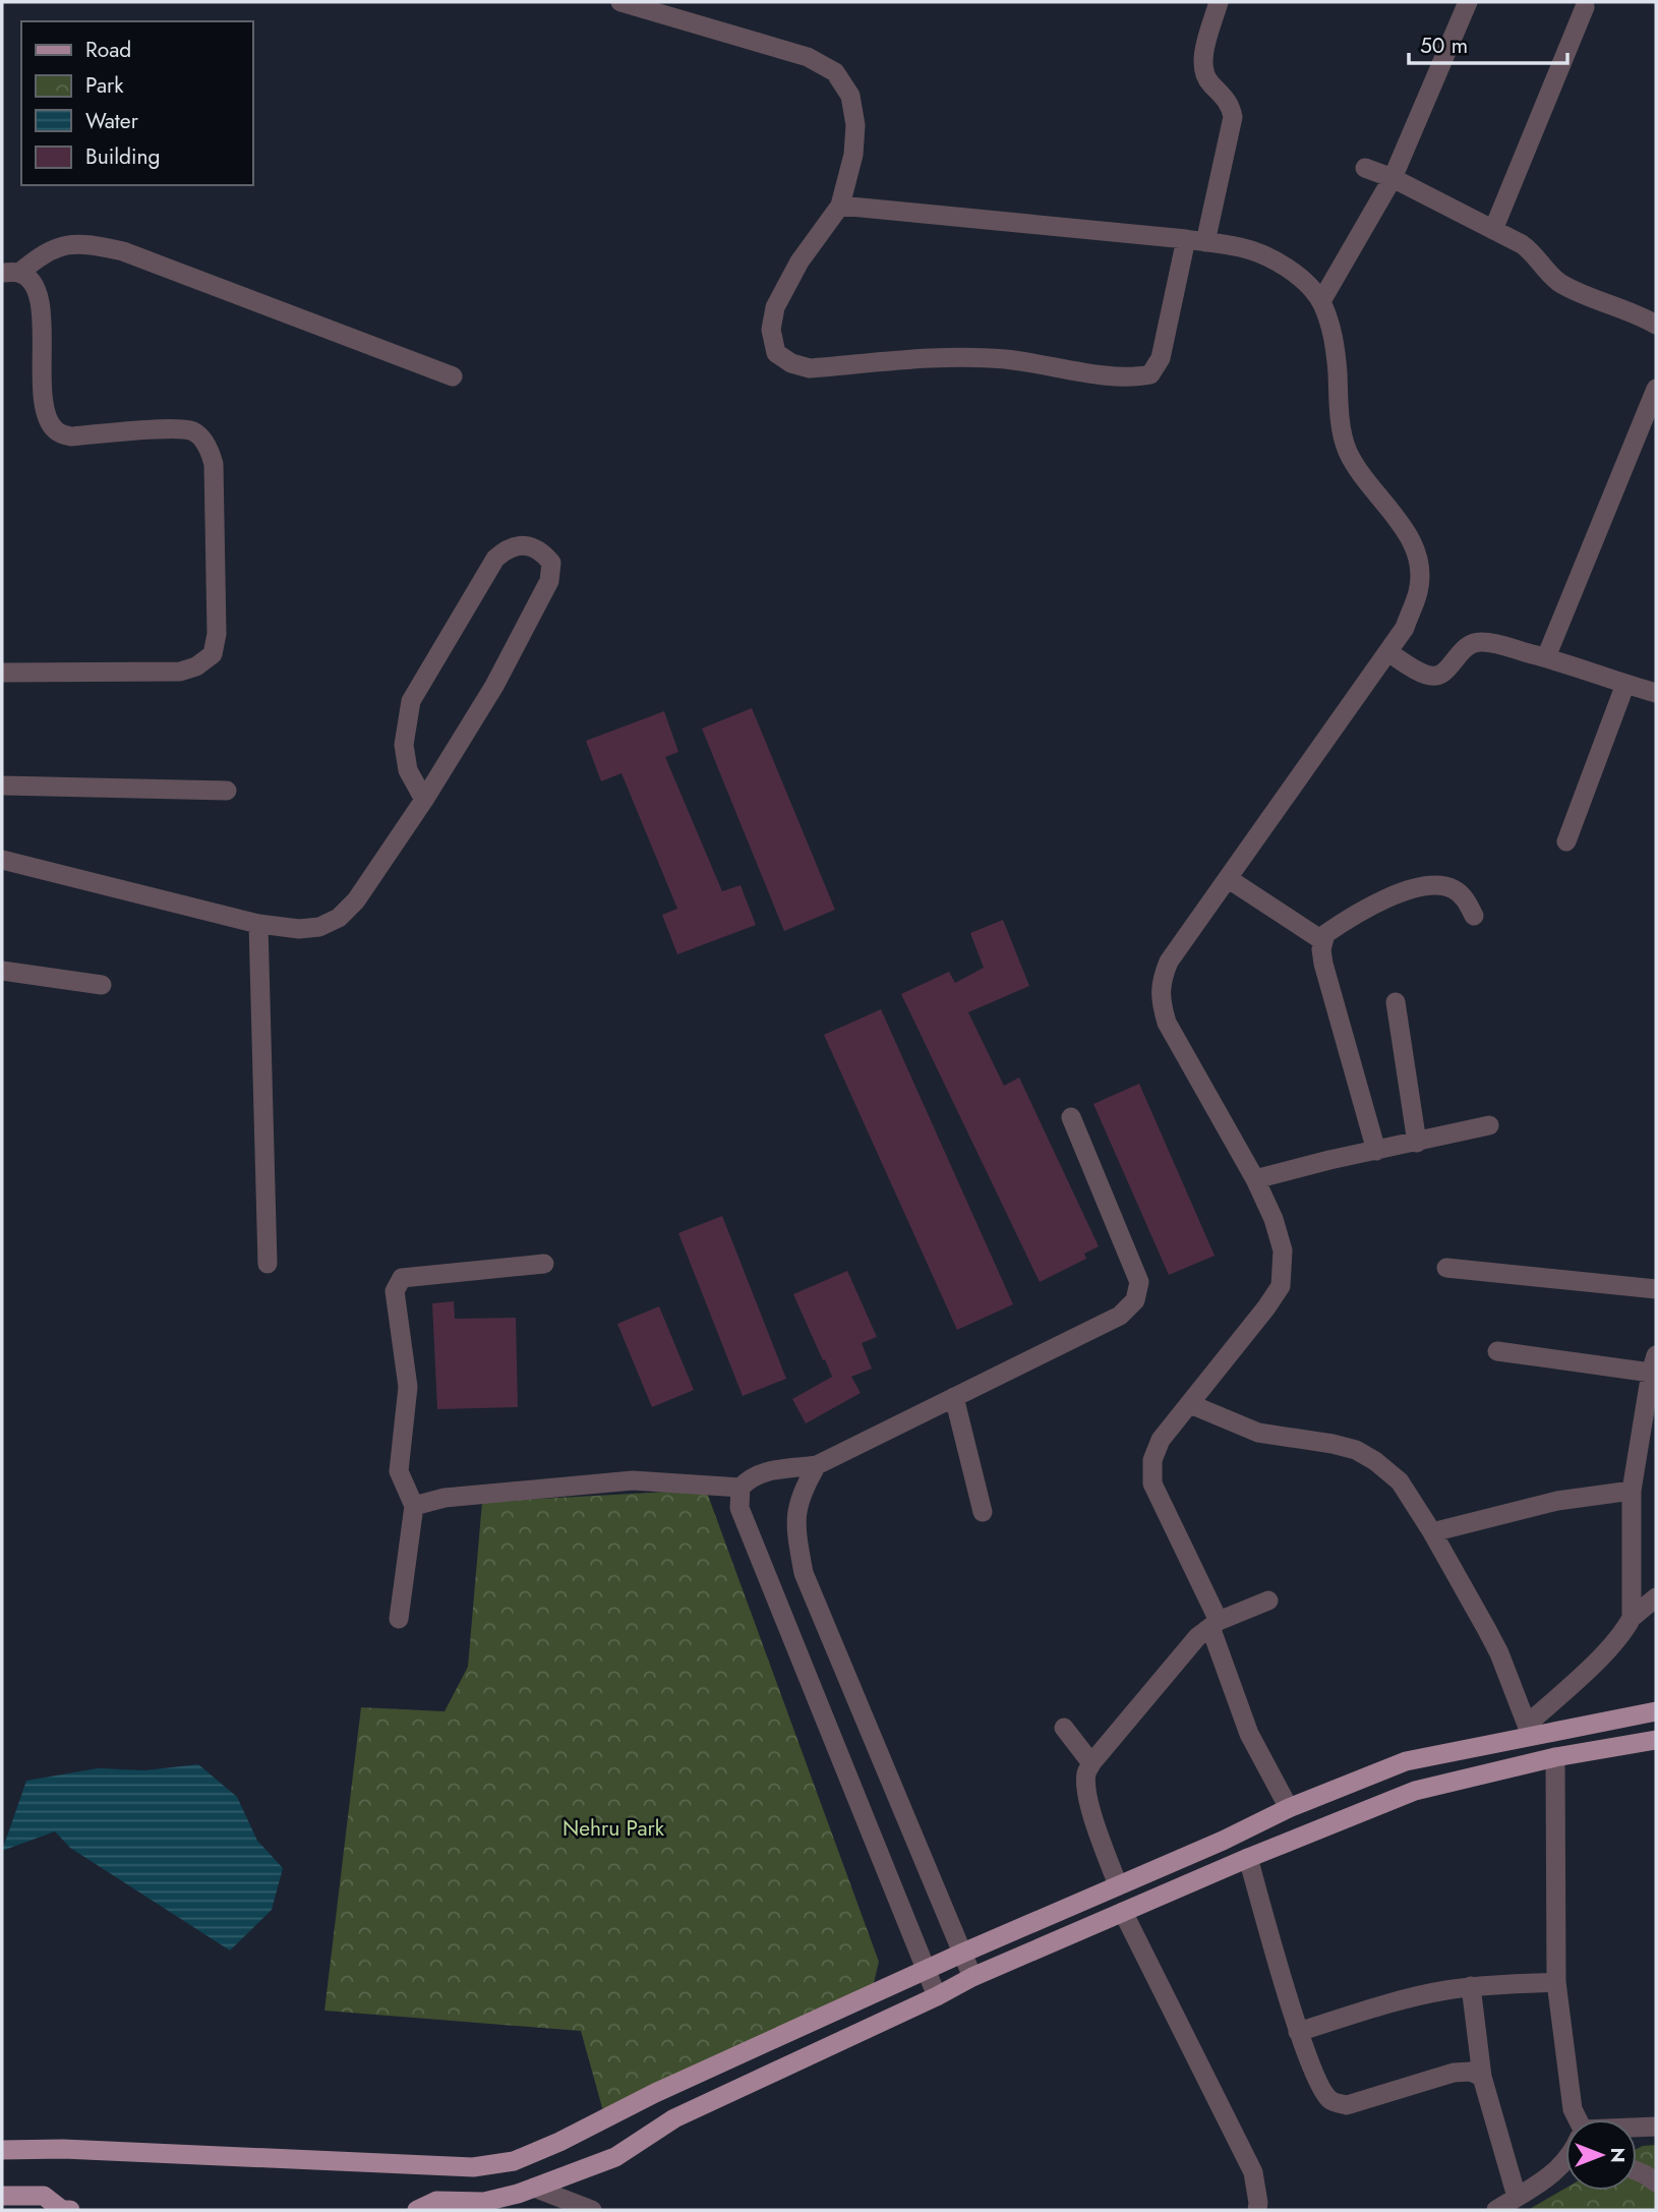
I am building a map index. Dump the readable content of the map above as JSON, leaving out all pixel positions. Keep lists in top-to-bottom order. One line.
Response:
{"parks":["Nehru Park"],"legend":["Road","Park","Water","Building"],"scale_bar":"50 m","north":"right"}
